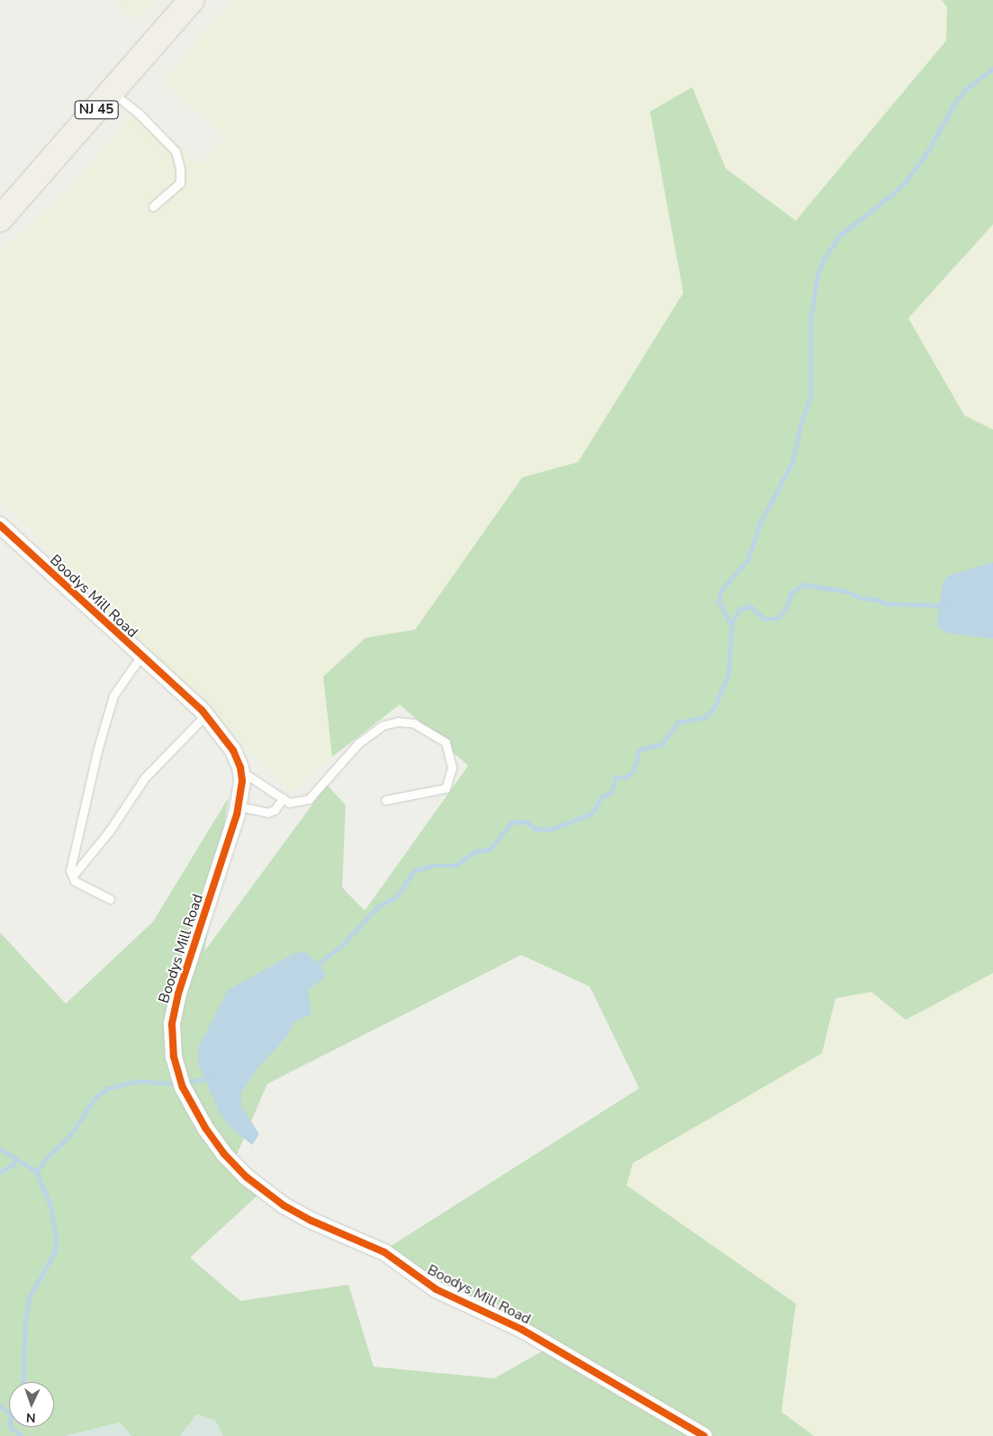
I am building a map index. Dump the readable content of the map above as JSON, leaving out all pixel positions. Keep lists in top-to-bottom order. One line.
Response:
{"streets":{"main road":["NJ 45"],"street":["Boodys Mill Road"]},"north":"bottom"}
